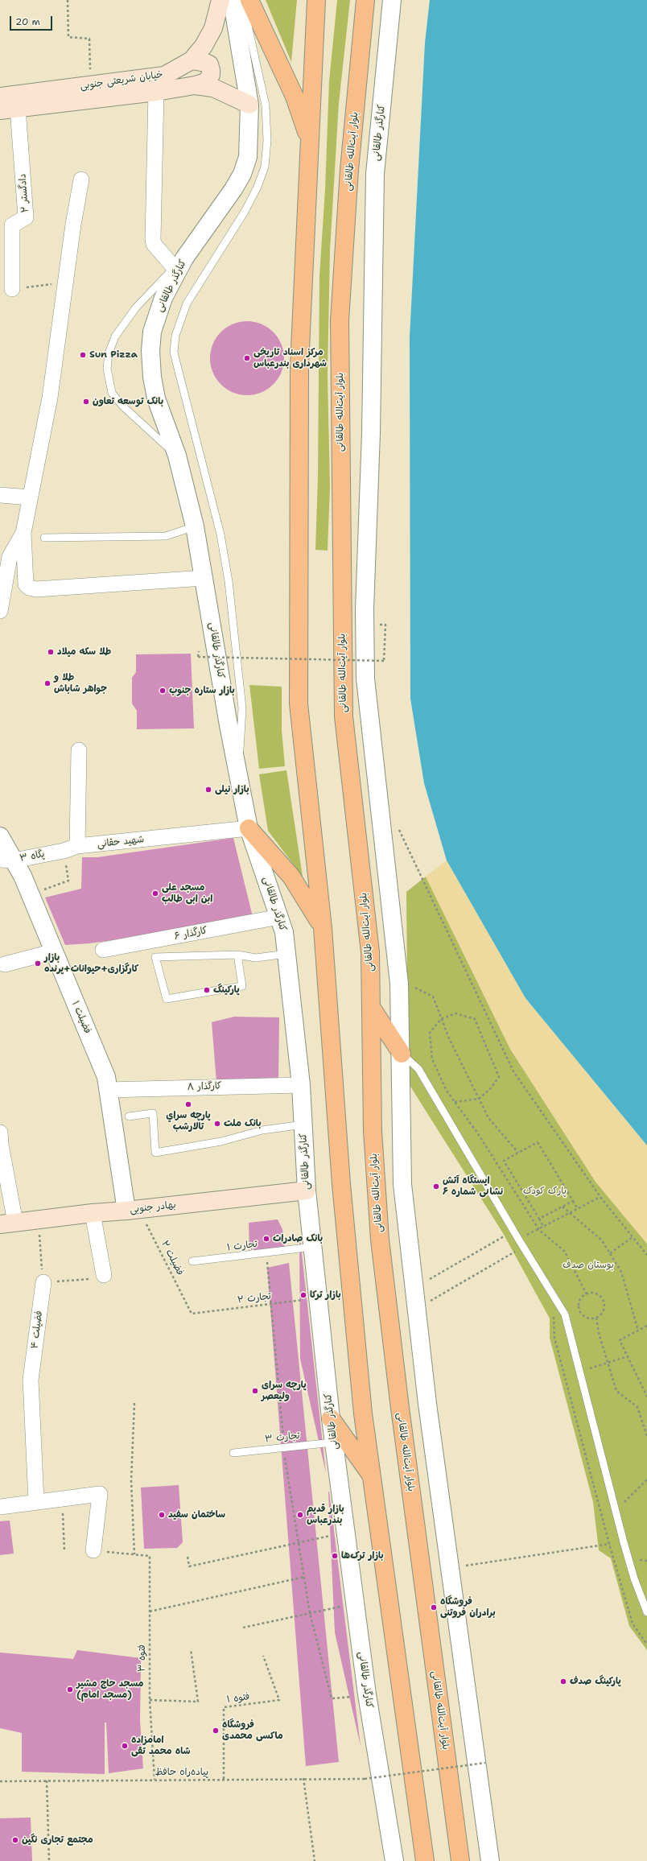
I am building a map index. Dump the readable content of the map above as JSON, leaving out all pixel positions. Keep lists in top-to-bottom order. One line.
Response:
{"streets":{"main road":["خیابان شریعتی جنوبی","بلوار آیت‌الله طالقانی","بهادر جنوبی"],"street":["کنارگذر طالقانی","دادگستر ۲","شهید حقانی","پگاه ۳","کارگذار ۶","فضیلت ۱","کارگذار ۸","فضیلت ۴"],"lane":["تجارت ۱","تجارت ۳"],"path":["فضیلت ۲","تجارت ۲","فتوه ۳","فتوه ۱","پیاده‌راه حافظ"]},"crossings":[["خیابان شریعتی جنوبی","کنارگذر طالقانی"],["خیابان شریعتی جنوبی","دادگستر ۲"],["کنارگذر طالقانی","شهید حقانی"],["کنارگذر طالقانی","کارگذار ۶"],["کنارگذر طالقانی","کارگذار ۸"],["کنارگذر طالقانی","بهادر جنوبی"],["کنارگذر طالقانی","تجارت ۱"],["کنارگذر طالقانی","تجارت ۲"],["کنارگذر طالقانی","تجارت ۳"],["شهید حقانی","پگاه ۳"],["پگاه ۳","فضیلت ۱"],["فضیلت ۱","کارگذار ۸"],["فضیلت ۱","بهادر جنوبی"],["فضیلت ۱","فضیلت ۲"],["بهادر جنوبی","فضیلت ۲"],["فضیلت ۲","تجارت ۲"],["فتوه ۳","پیاده‌راه حافظ"],["فتوه ۱","پیاده‌راه حافظ"]],"parks":["پارک کودک","بوستان صدف"],"places":["Sun Pizza","مرکز اسناد تاریخی شهرداری بندرعباس","بانک توسعه تعاون","طلا سکه میلاد","طلا و جواهر شاباش","بازار ستاره جنوب","بازار نیلی","مسجد علی ابن ابی طالب","بازار کارگزاری+حیوانات+پرنده","پارکینگ","پارچه سراي تالارشب","بانک ملت","ایستگاه آتش نشانی شماره ۶","بانک صادرات","بازار ترکا","پارچه سرای ولیعصر","ساختمان سفید","بازار قدیم بندرعباس","بازار ترک‌ها","فروشگاه برادران فروتنی","پارکینگ صدف","مسجد حاج مشیر (مسجد امام)","فروشگاه ماکسی محمدی","امامزاده شاه محمد تقی","مجتمع تجاری نگین"],"scale_bar":"20 m"}
